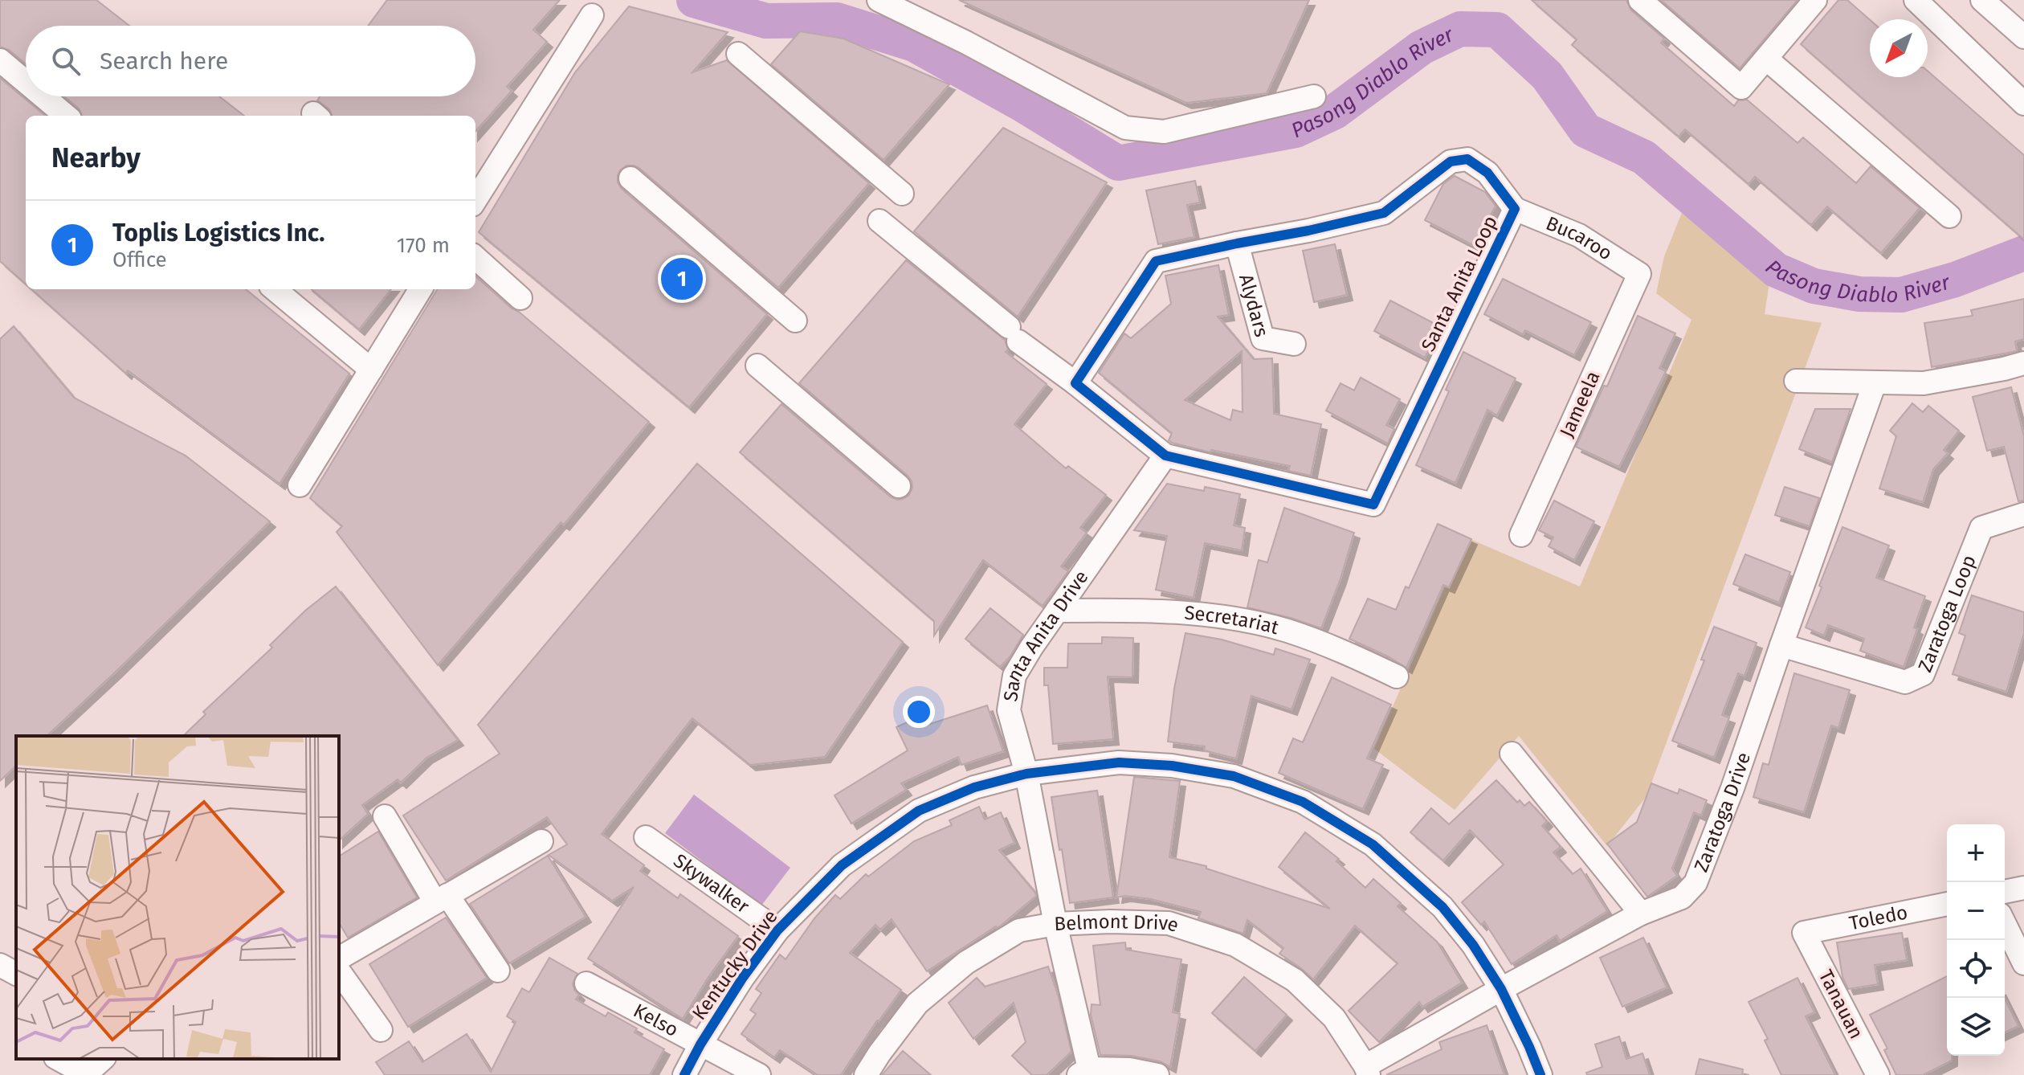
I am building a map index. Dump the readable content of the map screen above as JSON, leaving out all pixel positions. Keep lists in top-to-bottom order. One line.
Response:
{"streets":{"street":["Bucaroo","Santa Anita Loop","Alydars","Jameela","Zaratoga Loop","Secretariat","Santa Anita Drive","Zaratoga Drive","Skywalker","Toledo","Belmont Drive","Kentucky Drive","Tanauan","Kelso"]},"crossings":[["Bucaroo","Santa Anita Loop"],["Bucaroo","Jameela"],["Santa Anita Loop","Alydars"],["Santa Anita Loop","Santa Anita Drive"],["Zaratoga Loop","Zaratoga Drive"],["Secretariat","Santa Anita Drive"],["Santa Anita Drive","Belmont Drive"],["Santa Anita Drive","Kentucky Drive"],["Zaratoga Drive","Belmont Drive"],["Zaratoga Drive","Kentucky Drive"],["Skywalker","Kentucky Drive"],["Toledo","Tanauan"],["Kentucky Drive","Kelso"]],"water":["Pasong Diablo River"],"north":"bottom left","page":{"search":"Search here","heading":"Nearby","list":[{"mark":"1","name":"Toplis Logistics Inc.","note":"Office","value":"170 m"}],"pins":"1","map_buttons":["+","−"]}}
